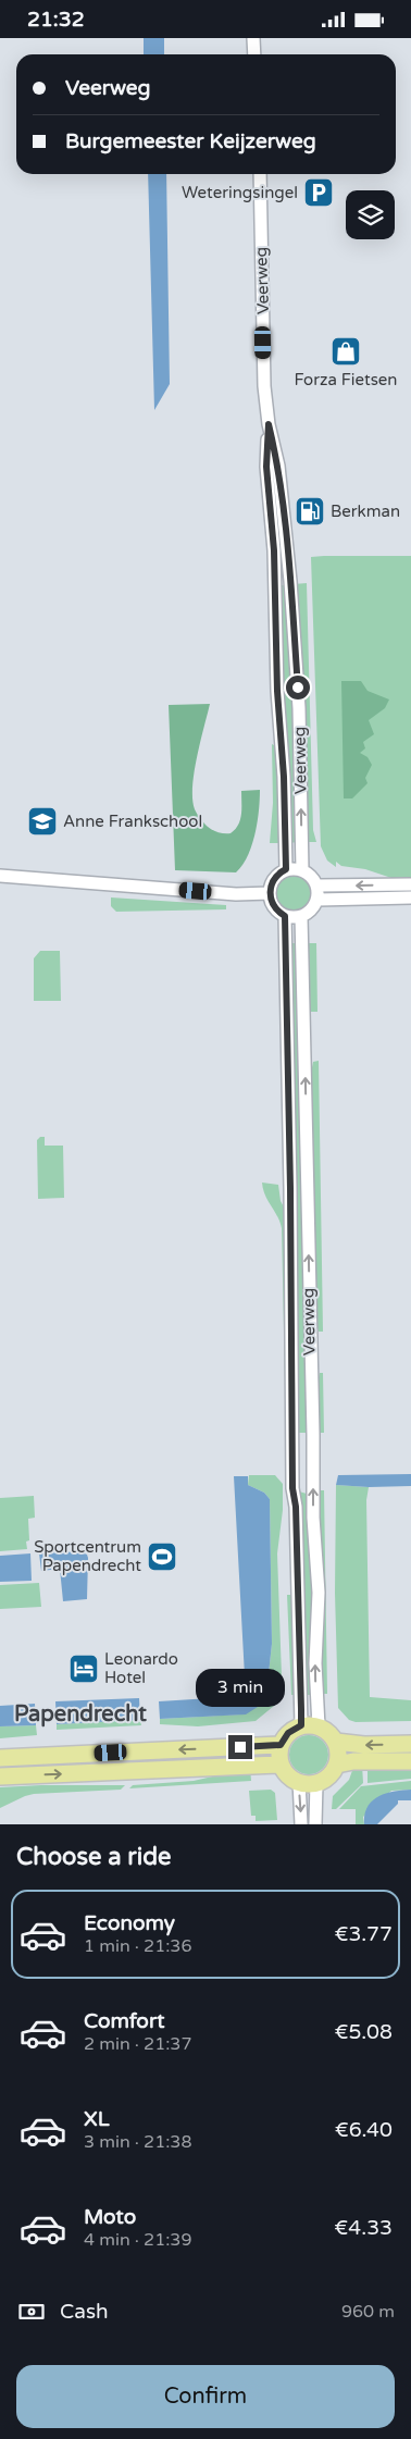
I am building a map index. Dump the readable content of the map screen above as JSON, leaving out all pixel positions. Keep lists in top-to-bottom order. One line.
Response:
{"streets":{"street":["Veerweg"]},"districts":["Papendrecht"],"places":{"parking":["Weteringsingel"],"shop":["Forza Fietsen"],"fuel station":["Berkman"],"school or university":["Anne Frankschool"],"sports":["Sportcentrum Papendrecht"],"hotel":["Leonardo Hotel"]},"page":{"status":"21:32","banner":["Veerweg","Burgemeester Keijzerweg"],"bubble":"3 min","heading":"Choose a ride","list":[{"name":"Economy","note":"1 min · 21:36","value":"€3.77"},{"name":"Comfort","note":"2 min · 21:37","value":"€5.08"},{"name":"XL","note":"3 min · 21:38","value":"€6.40"},{"name":"Moto","note":"4 min · 21:39","value":"€4.33"}],"pay":["Cash","960 m"],"buttons":"Confirm"}}
